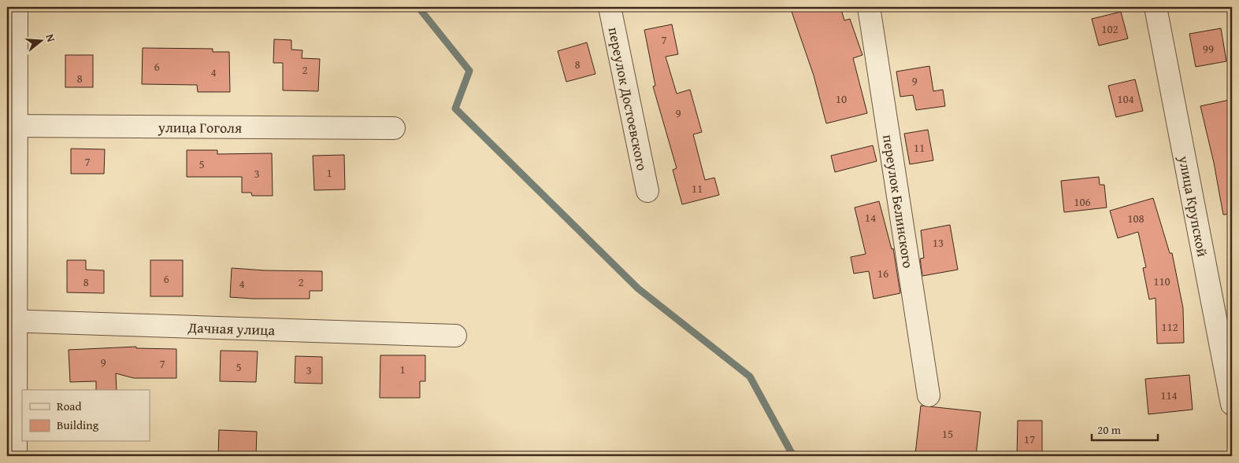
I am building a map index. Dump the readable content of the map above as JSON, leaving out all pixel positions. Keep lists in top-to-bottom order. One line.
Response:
{"streets":{"street":["переулок Достоевского","улица Гоголя","переулок Белинского","улица Крупской","Дачная улица"]},"house_numbers":["102","7","99","8","6","2","4","8","9","10","104","9","11","7","5","1","3","11","106","14","108","13","16","6","110","8","2","4","112","9","7","5","1","3","114","15","17"],"legend":["Road","Building"],"scale_bar":"20 m","north":"right"}
